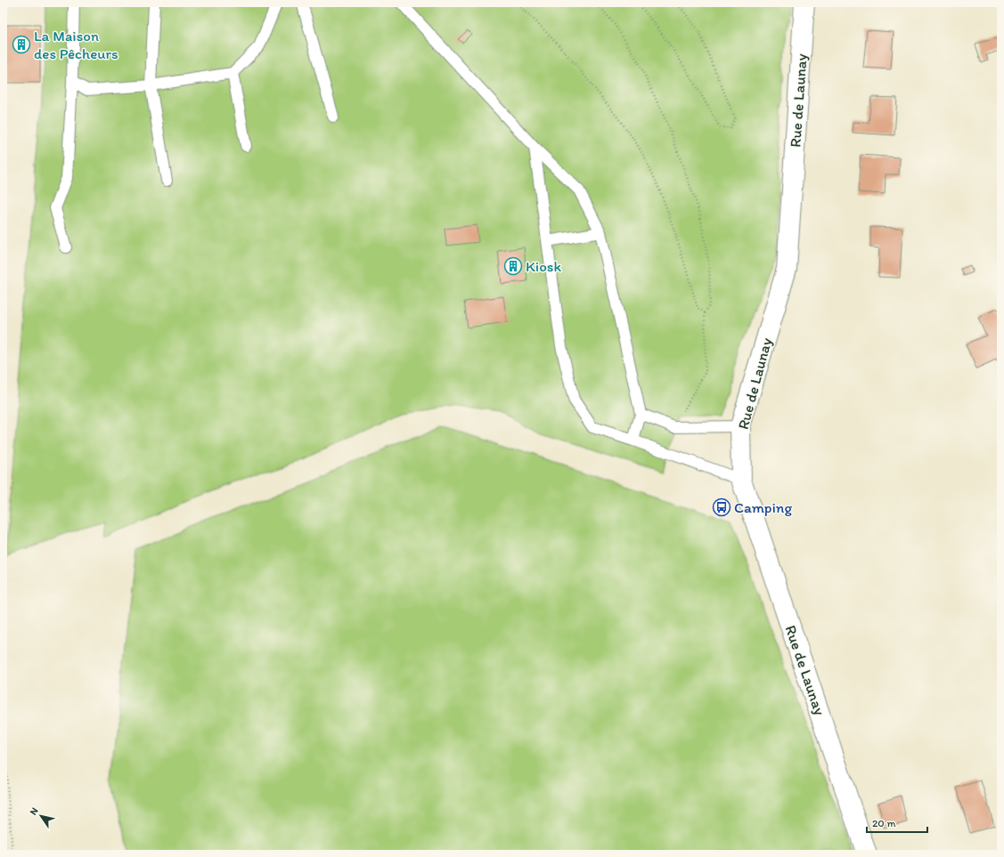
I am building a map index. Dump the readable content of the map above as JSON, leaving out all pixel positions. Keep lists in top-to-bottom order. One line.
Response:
{"streets":{"street":["Rue de Launay"]},"places":{"building":["La Maison des Pêcheurs","Kiosk"],"bus stop":["Camping"]},"scale_bar":"20 m","north":"top left"}
